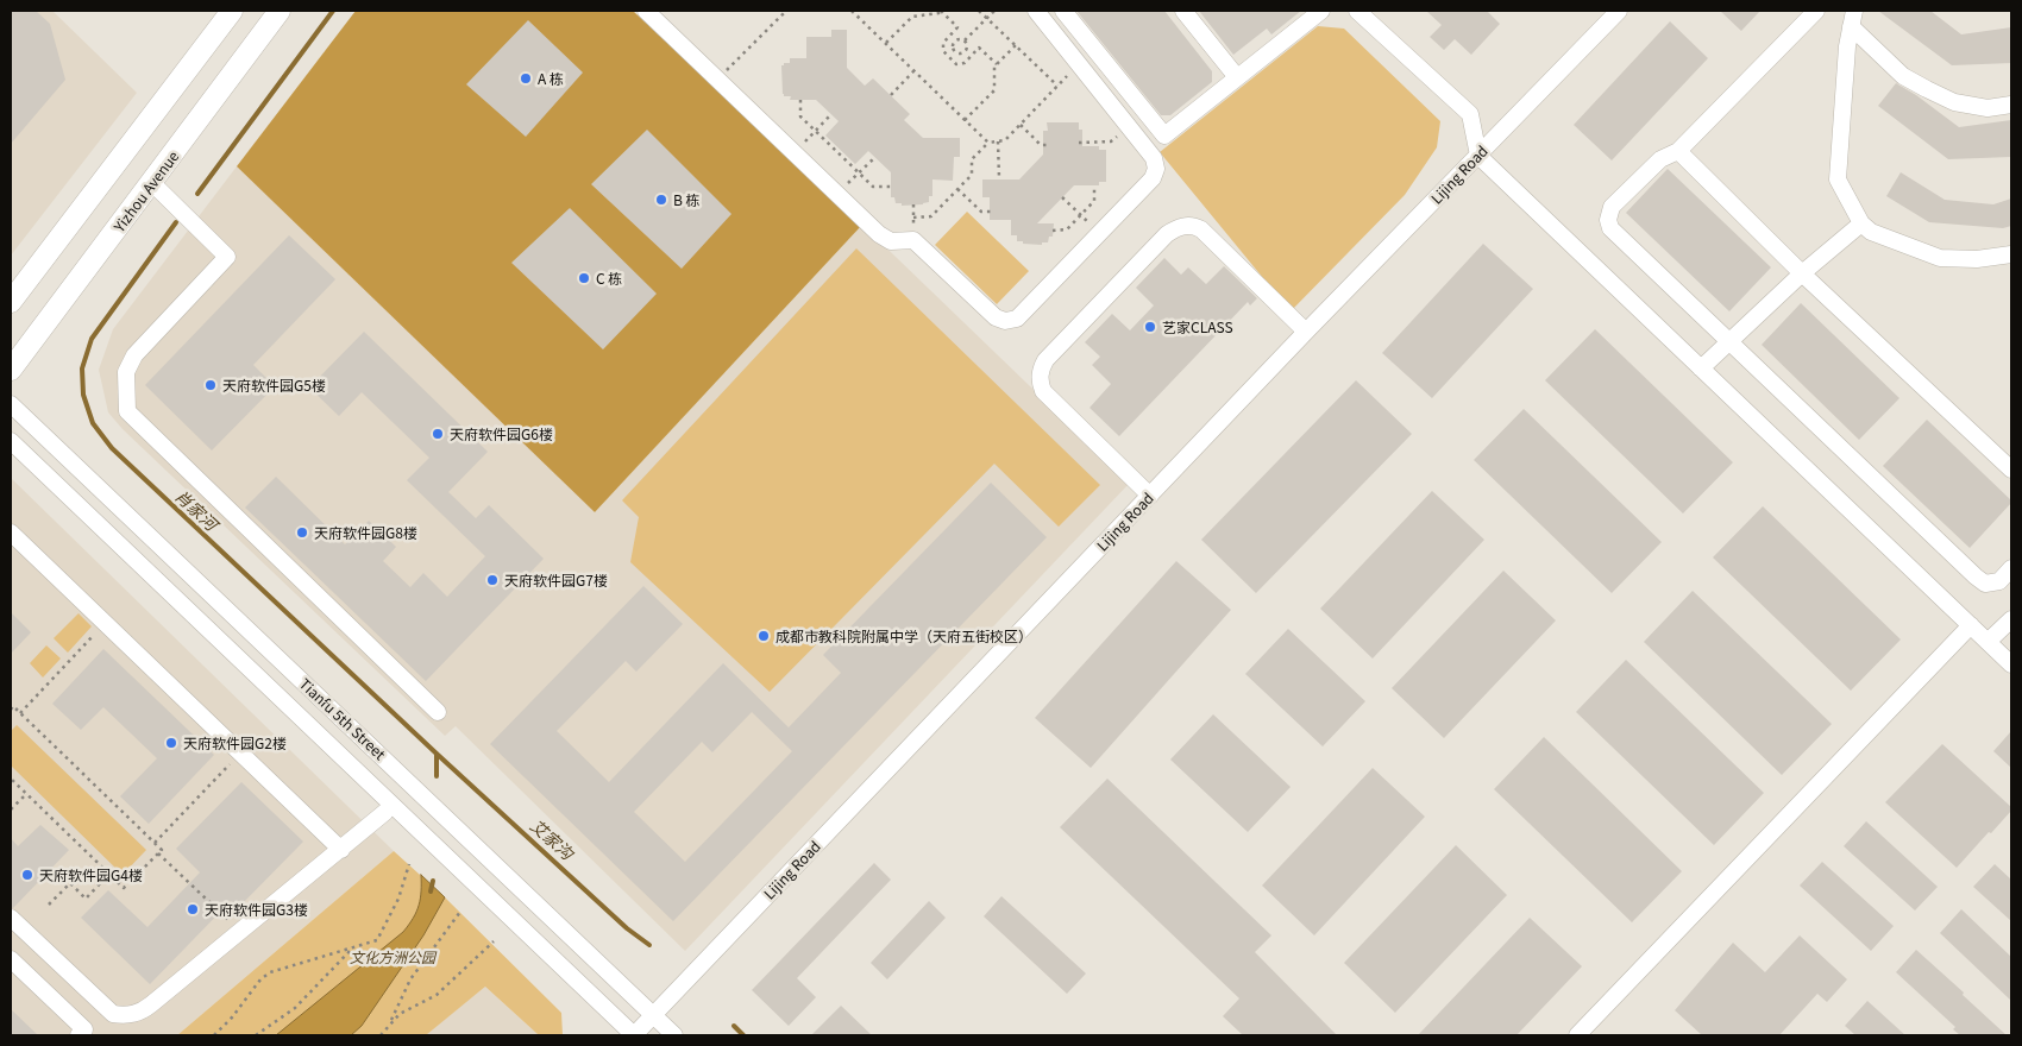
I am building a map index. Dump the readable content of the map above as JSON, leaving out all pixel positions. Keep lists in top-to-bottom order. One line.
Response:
{"streets":{"main road":["Yizhou Avenue"],"street":["Lijing Road","Tianfu 5th Street"]},"crossings":[["Lijing Road","Tianfu 5th Street"]],"water":["肖家河","艾家沟"],"parks":["文化方洲公园"],"places":["A 栋","B 栋","C 栋","艺家CLASS","天府软件园G5楼","天府软件园G6楼","天府软件园G8楼","天府软件园G7楼","成都市教科院附属中学（天府五街校区）","天府软件园G2楼","天府软件园G4楼","天府软件园G3楼"]}
